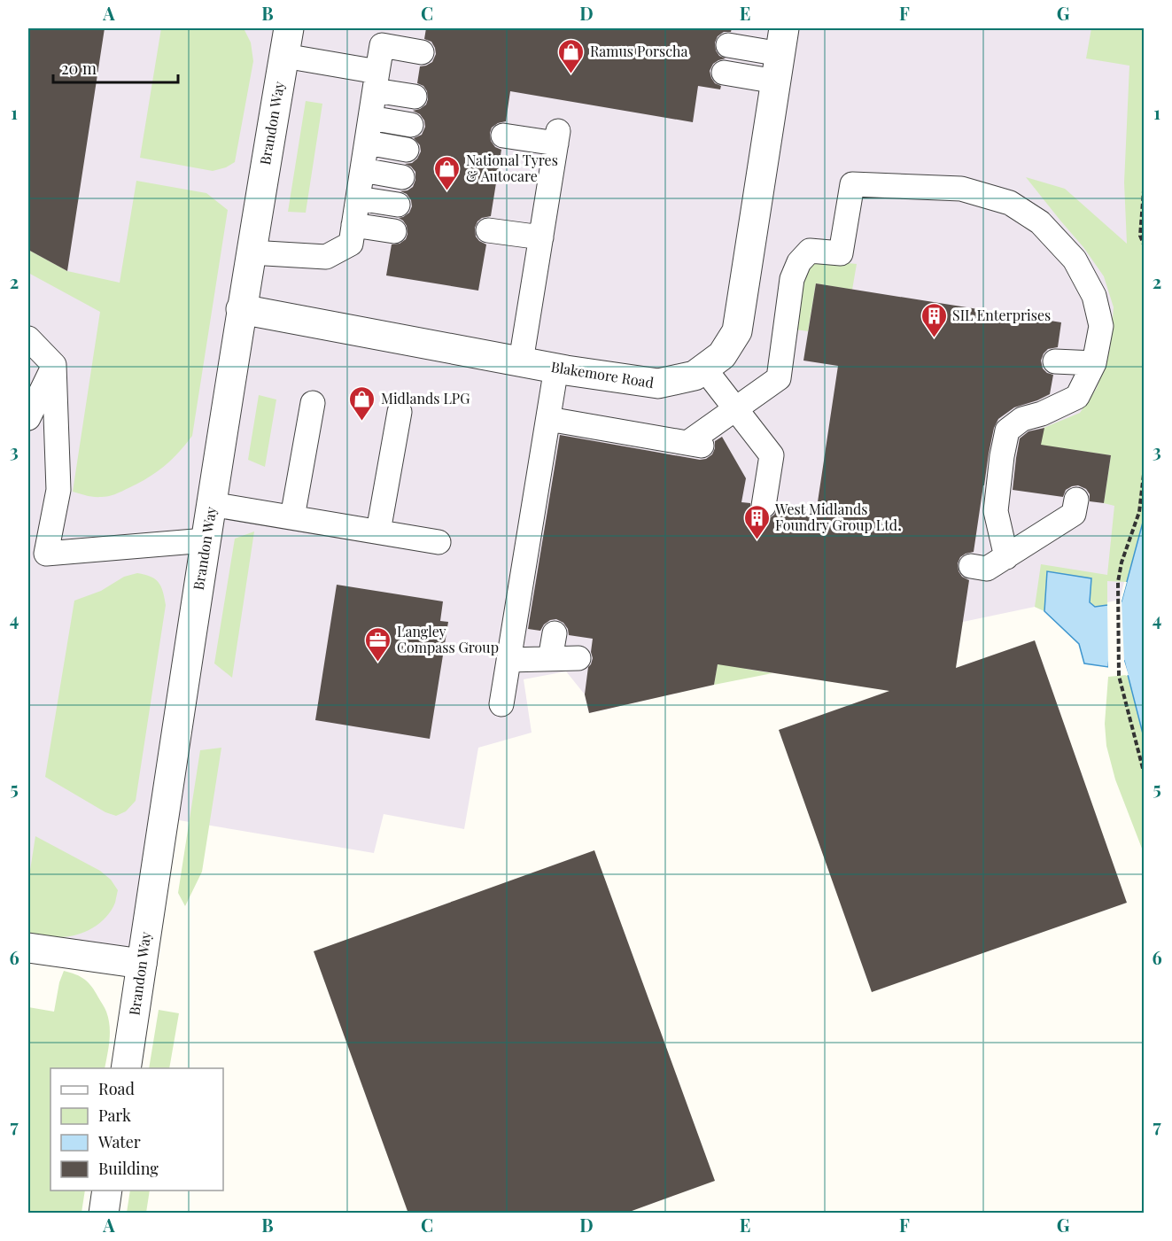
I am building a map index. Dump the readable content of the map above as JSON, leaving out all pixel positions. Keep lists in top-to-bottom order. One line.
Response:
{"streets":{"street":["Brandon Way","Blakemore Road"]},"crossings":[["Brandon Way","Blakemore Road"]],"places":{"shop":["Ramus Porscha","National Tyres & Autocare","Midlands LPG"],"building":["SIL Enterprises","West Midlands Foundry Group Ltd."],"office":["Langley Compass Group"]},"legend":["Road","Park","Water","Building"],"scale_bar":"20 m","grid":{"columns":["A","B","C","D","E","F","G"],"rows":["1","2","3","4","5","6","7"]}}
